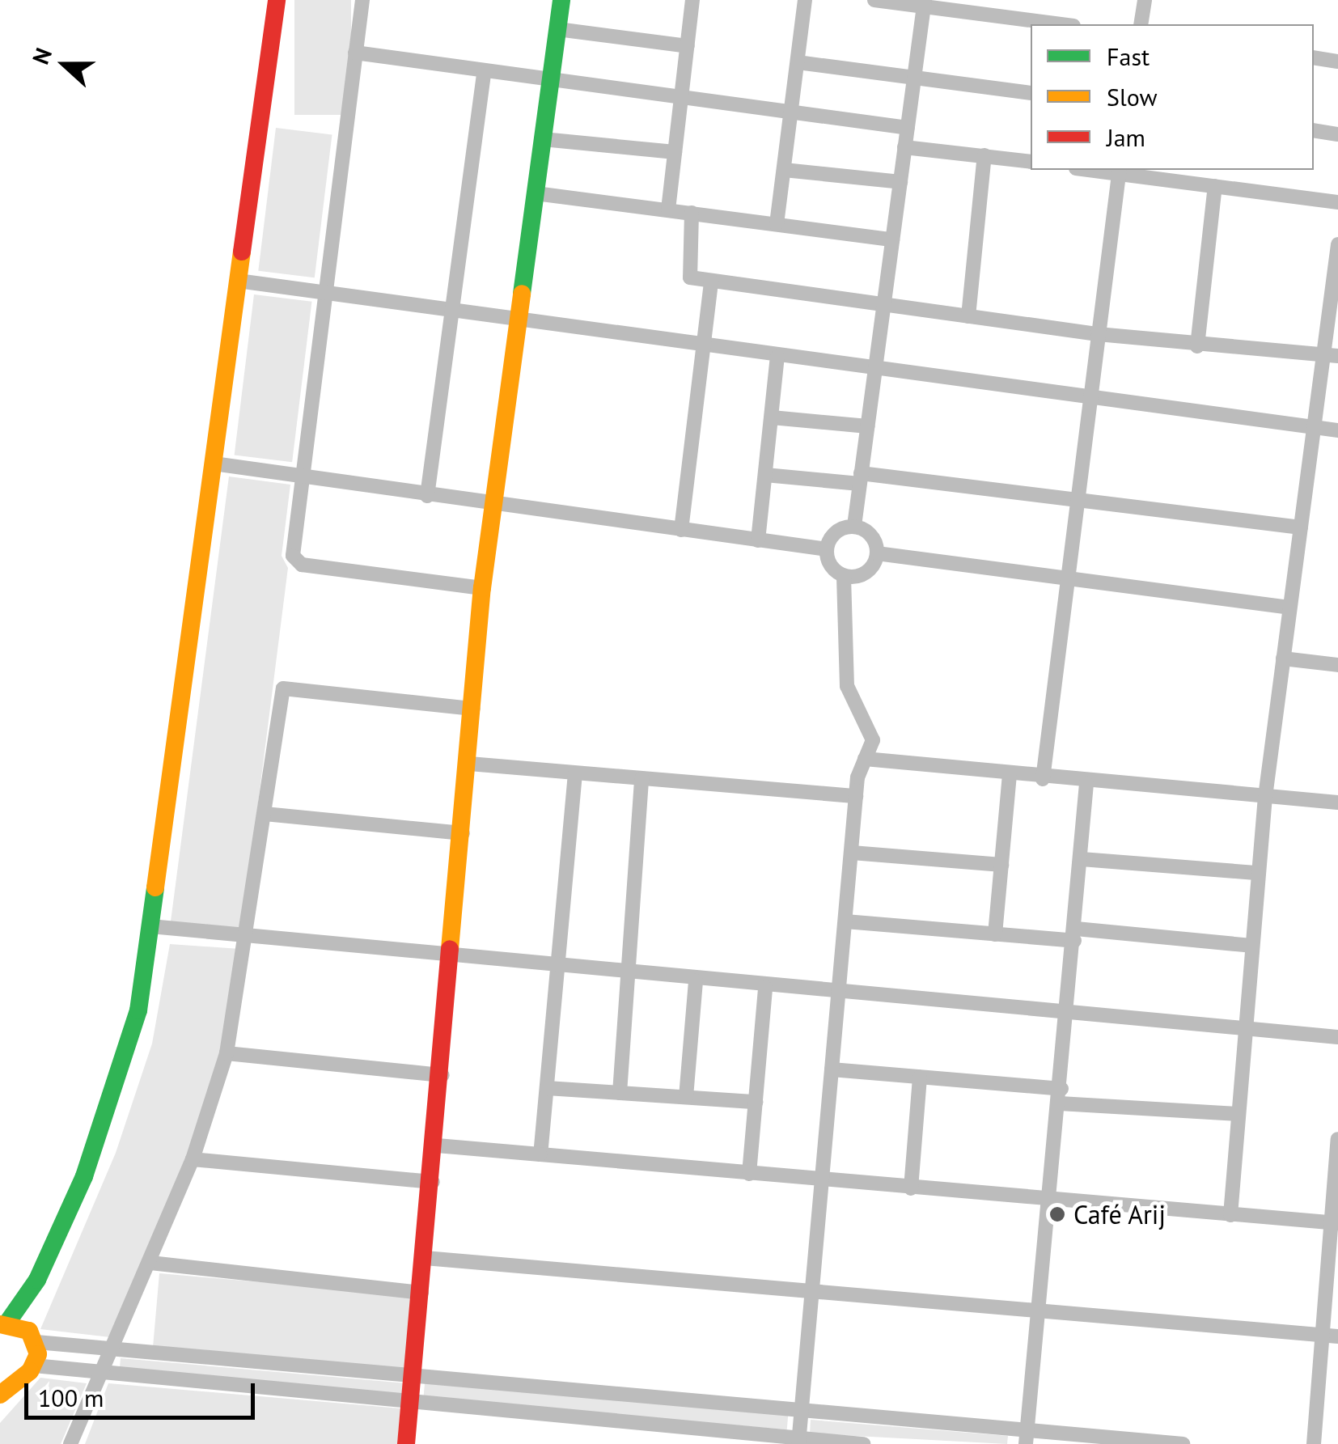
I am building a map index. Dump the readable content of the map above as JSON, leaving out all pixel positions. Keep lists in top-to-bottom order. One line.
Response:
{"places":["Café Arij"],"legend":["Fast","Slow","Jam"],"scale_bar":"100 m","north":"left"}
